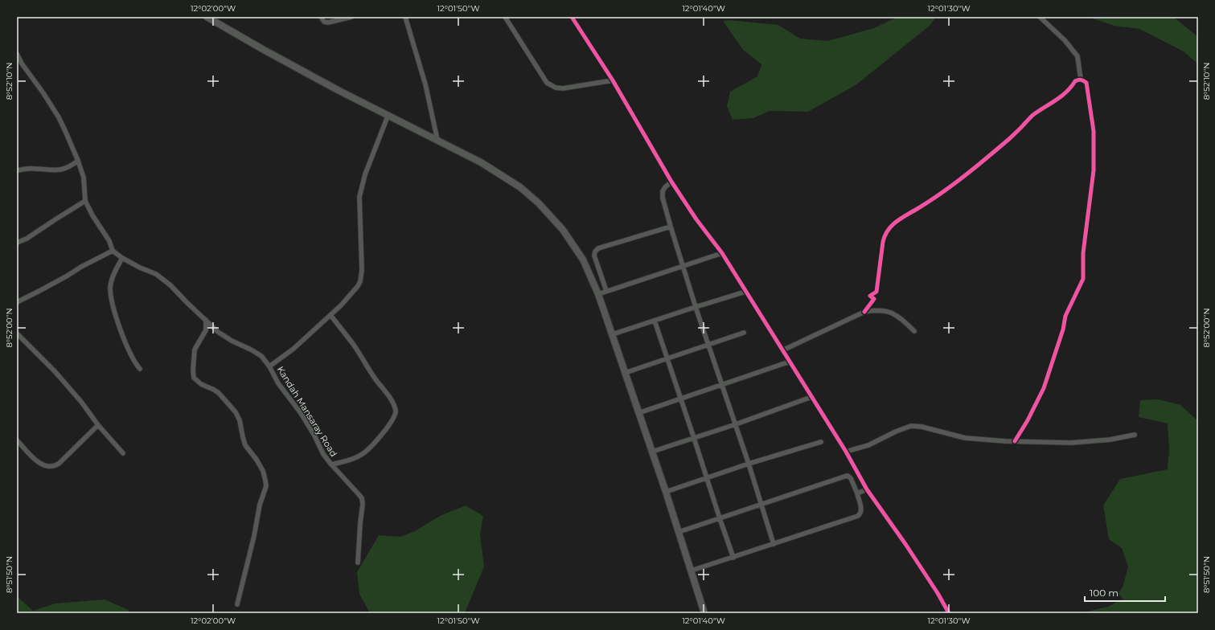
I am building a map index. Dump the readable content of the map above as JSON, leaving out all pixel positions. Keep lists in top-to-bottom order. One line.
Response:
{"streets":{"street":["Kandah Mansaray Road"]},"scale_bar":"100 m","coordinates":["12°02'00\"W","12°01'50\"W","12°01'40\"W","12°01'30\"W","8°52'10\"N","8°52'00\"N","8°51'50\"N"]}
